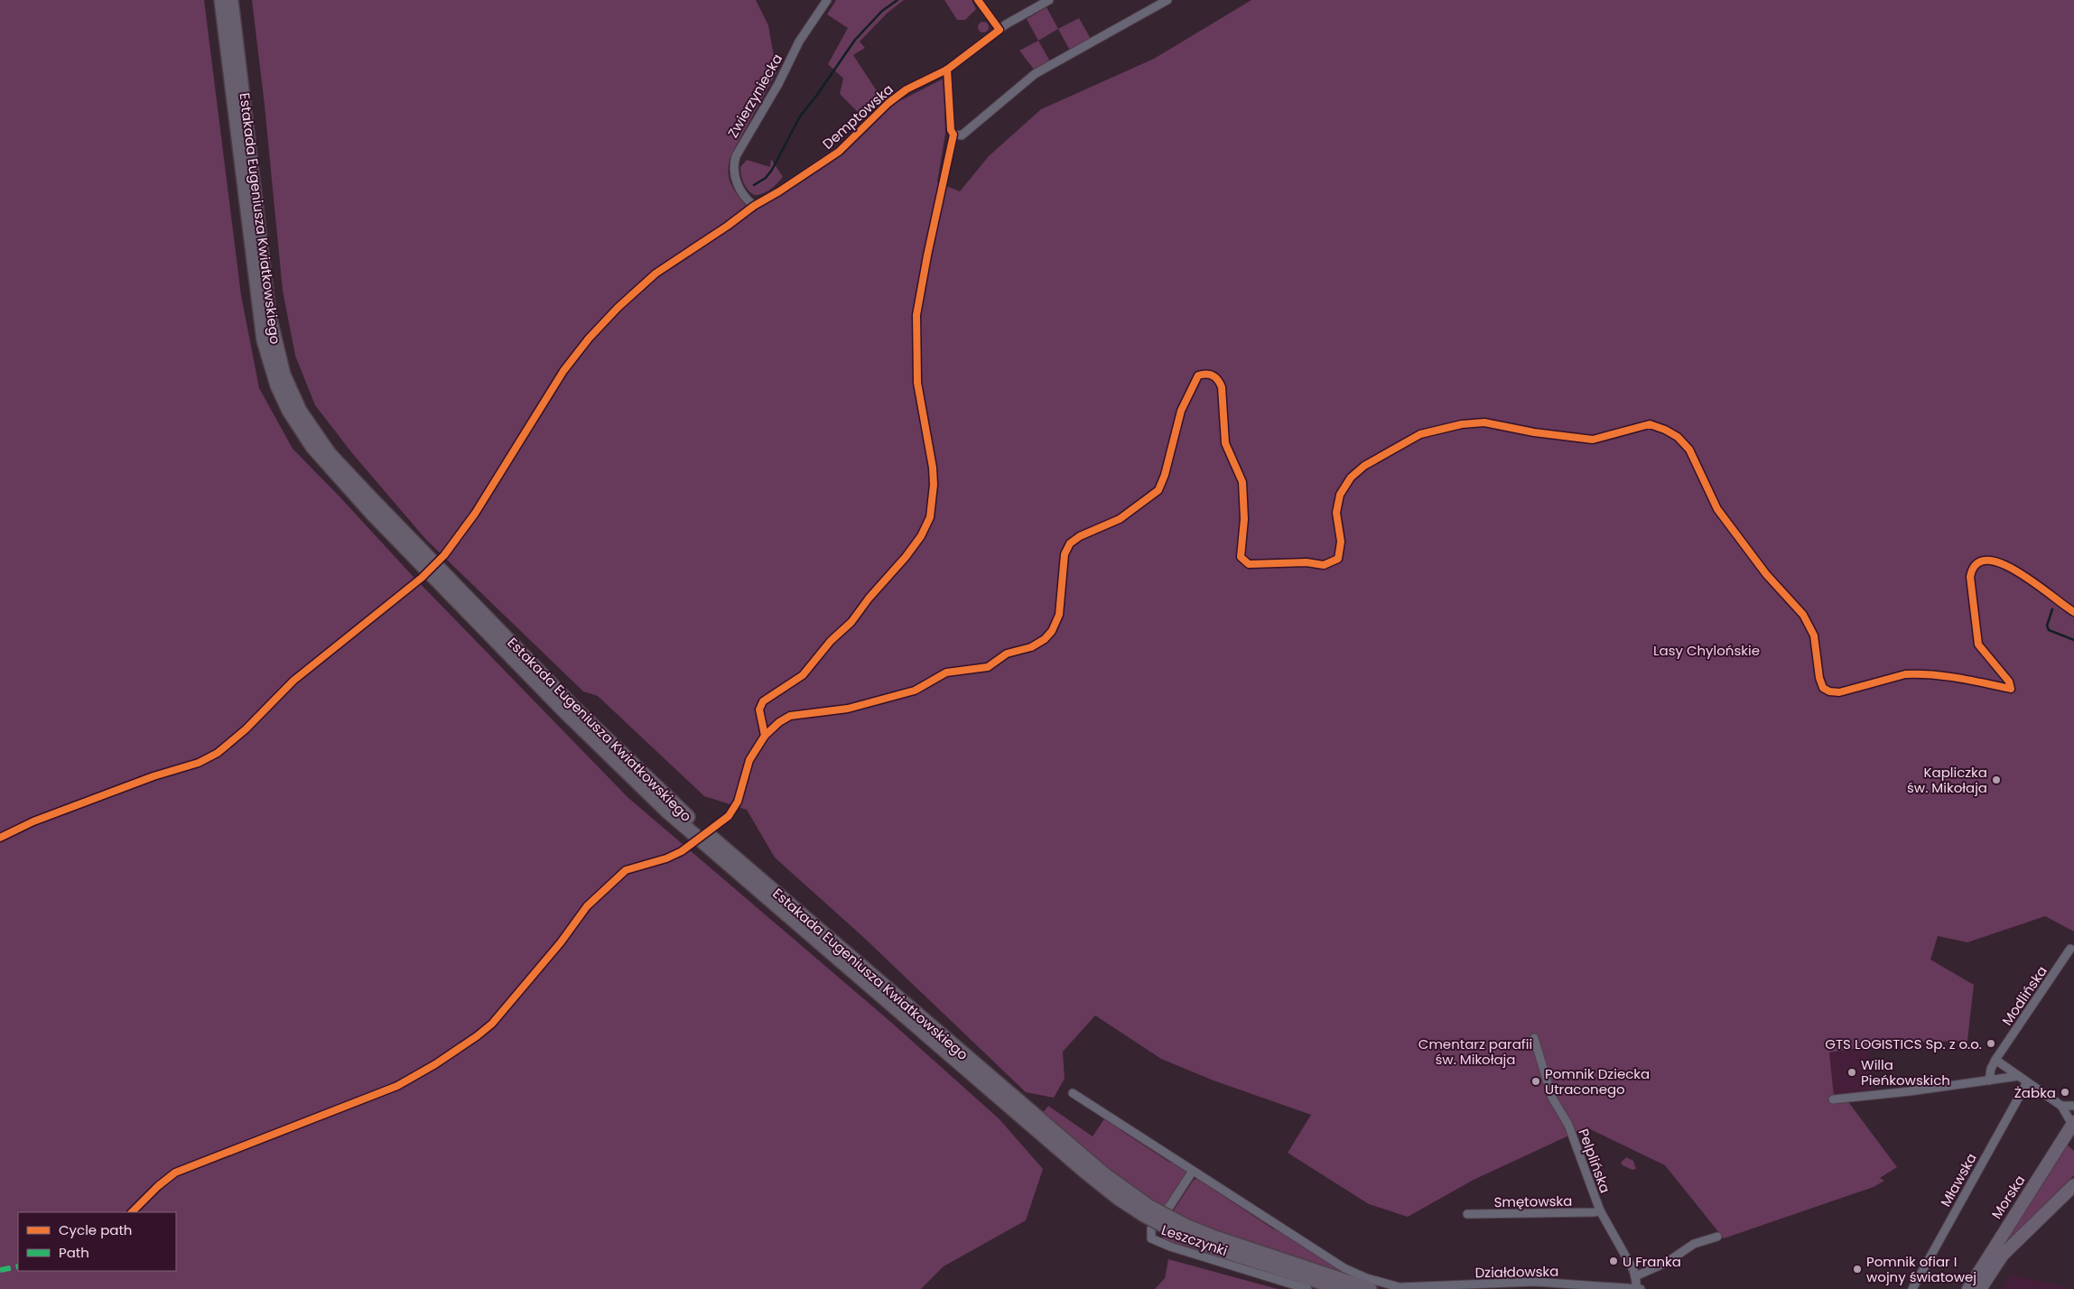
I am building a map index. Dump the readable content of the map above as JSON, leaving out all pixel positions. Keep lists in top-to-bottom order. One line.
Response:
{"streets":{"highway":["Estakada Eugeniusza Kwiatkowskiego"],"main road":["Morska"],"street":["Zwierzyniecka","Demptowska","Modlińska","Pelplińska","Mławska","Smętowska","Leszczynki","Działdowska"]},"crossings":[["Zwierzyniecka","Demptowska"],["Pelplińska","Smętowska"],["Pelplińska","Działdowska"],["Leszczynki","Działdowska"]],"parks":["Lasy Chylońskie","Cmentarz parafii św. Mikołaja"],"places":["Kapliczka św. Mikołaja","GTS LOGISTICS Sp. z o.o.","Willa Pieńkowskich","Pomnik Dziecka Utraconego","Żabka","U Franka","Pomnik ofiar I wojny światowej"],"legend":["Cycle path","Path"]}
